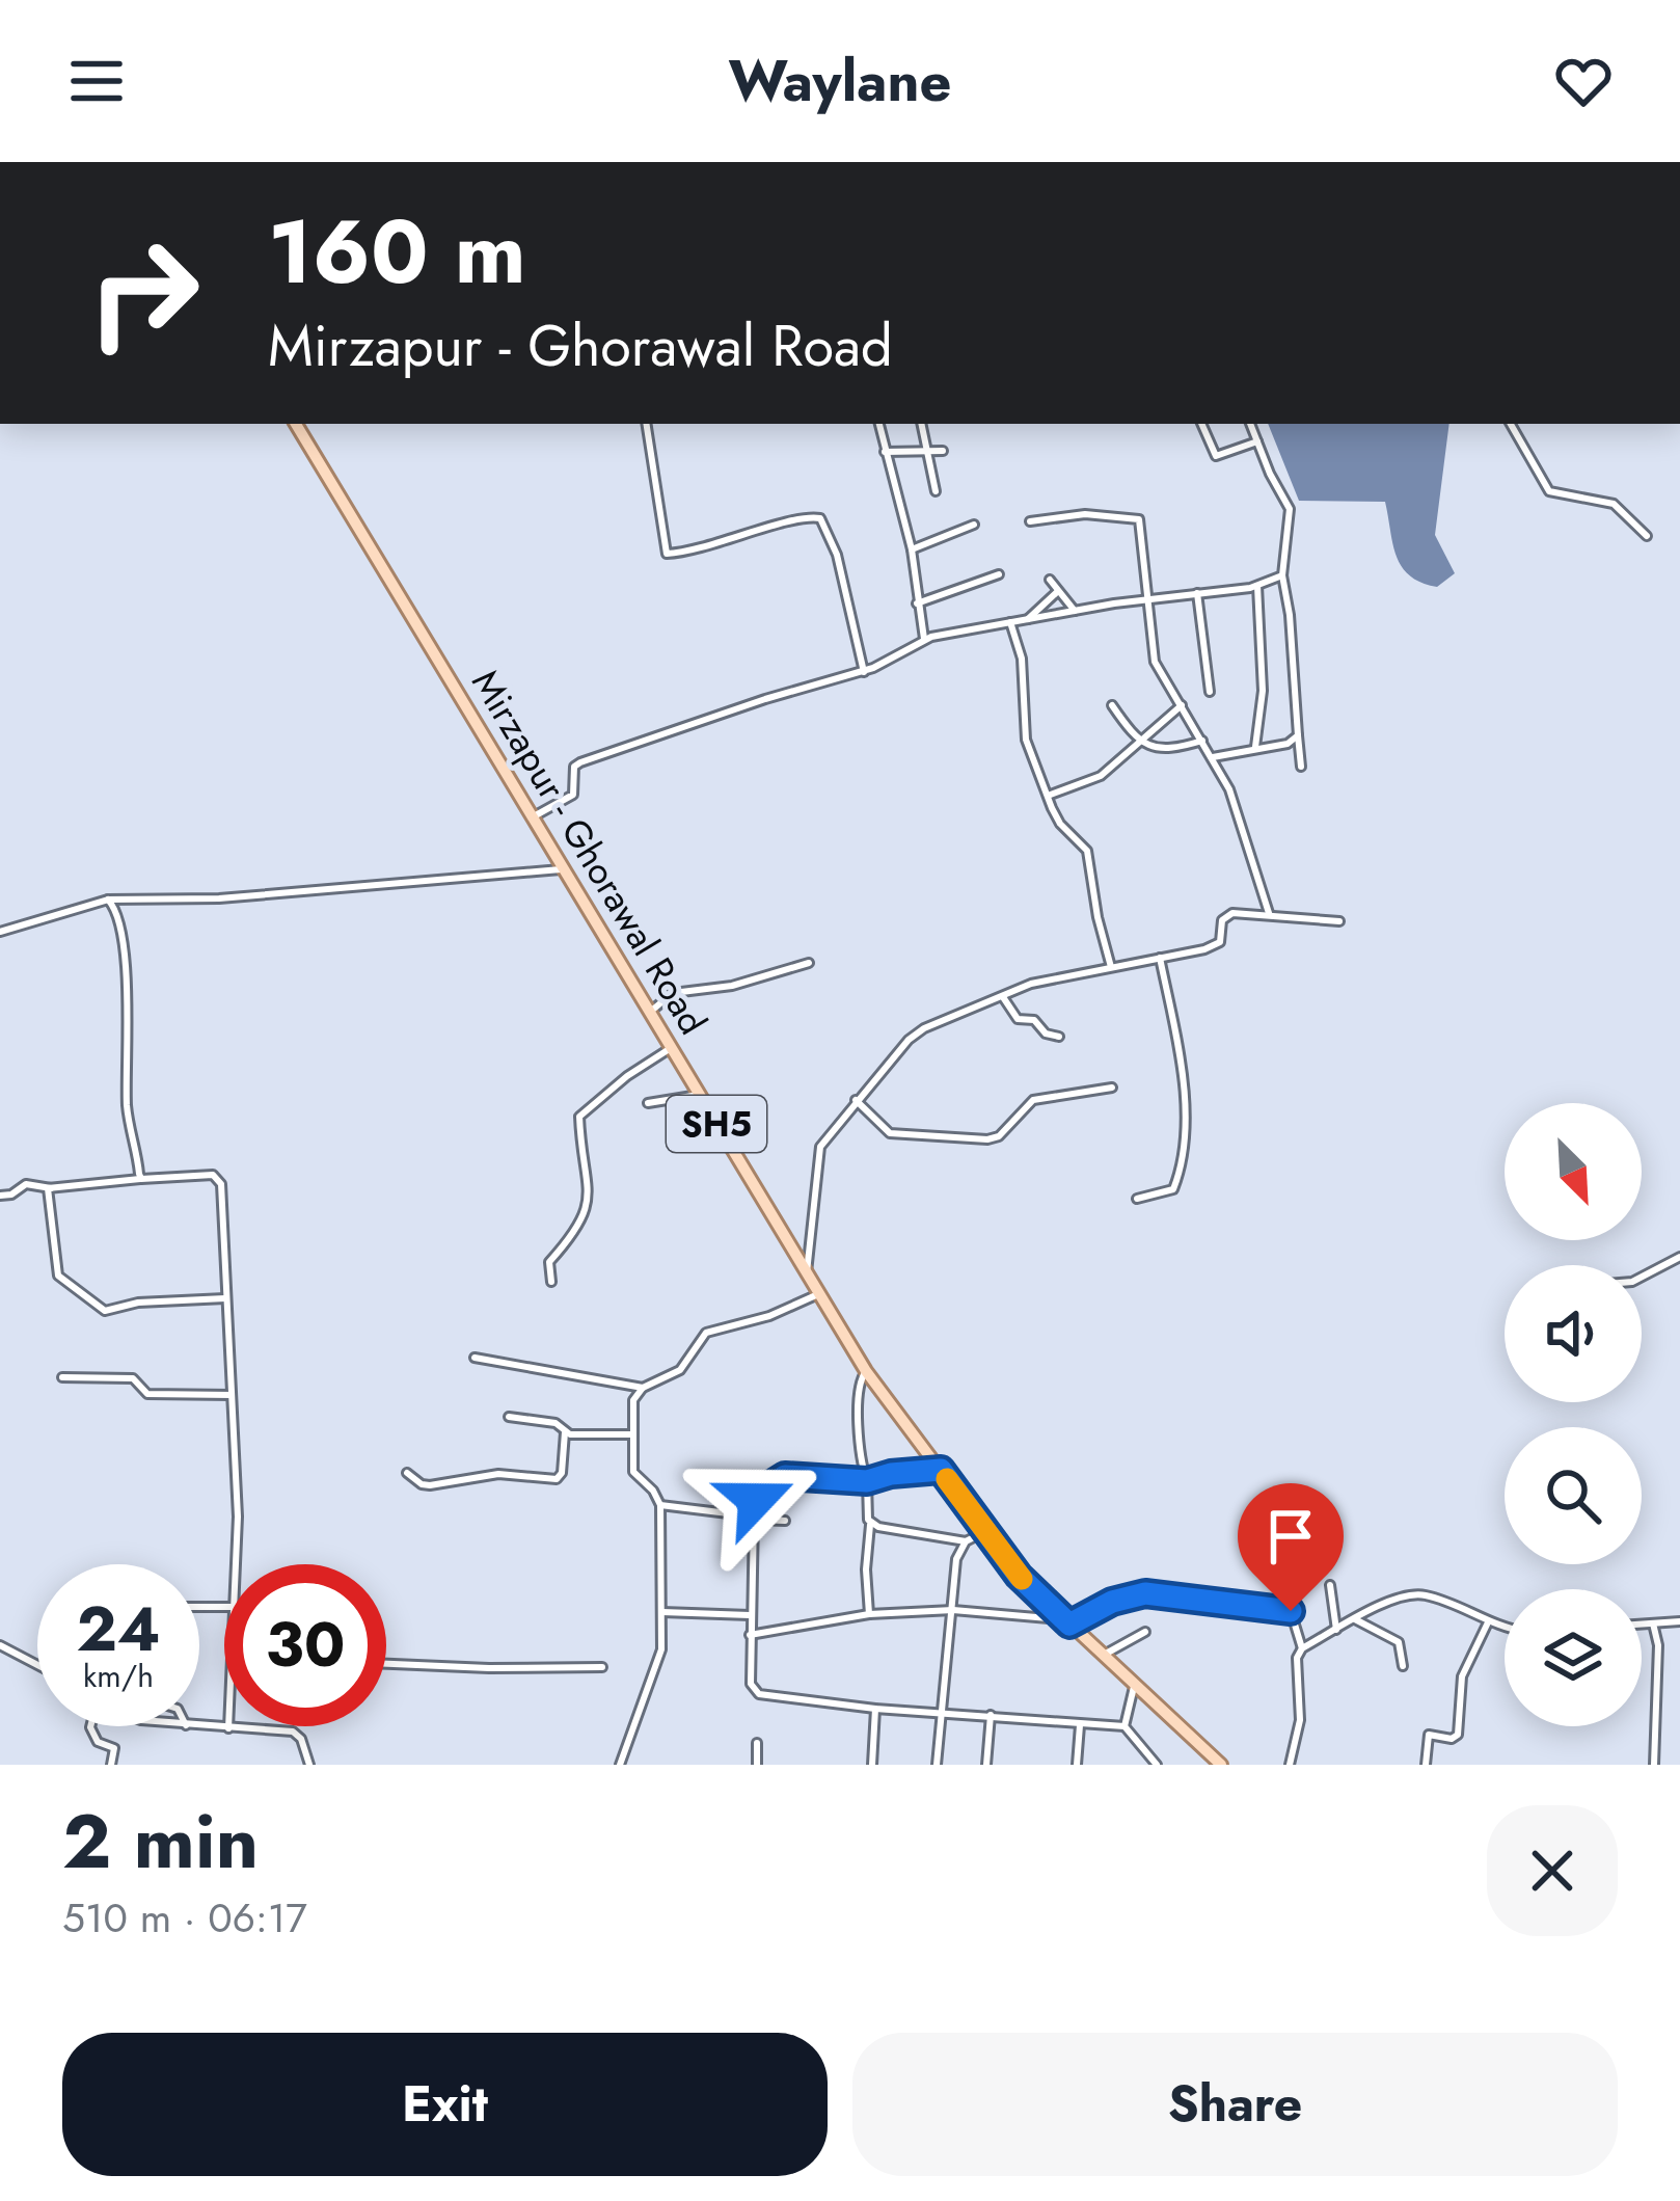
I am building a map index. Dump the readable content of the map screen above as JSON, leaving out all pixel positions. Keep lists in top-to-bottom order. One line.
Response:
{"streets":{"main road":["Mirzapur - Ghorawal Road","SH5"]},"north":"bottom right","page":{"header":"Waylane","turn":["160 m","Mirzapur - Ghorawal Road"],"speed":"24 km/h","limit":"30","heading":["2 min","510 m · 06:17"],"buttons":["Exit","Share"]}}
